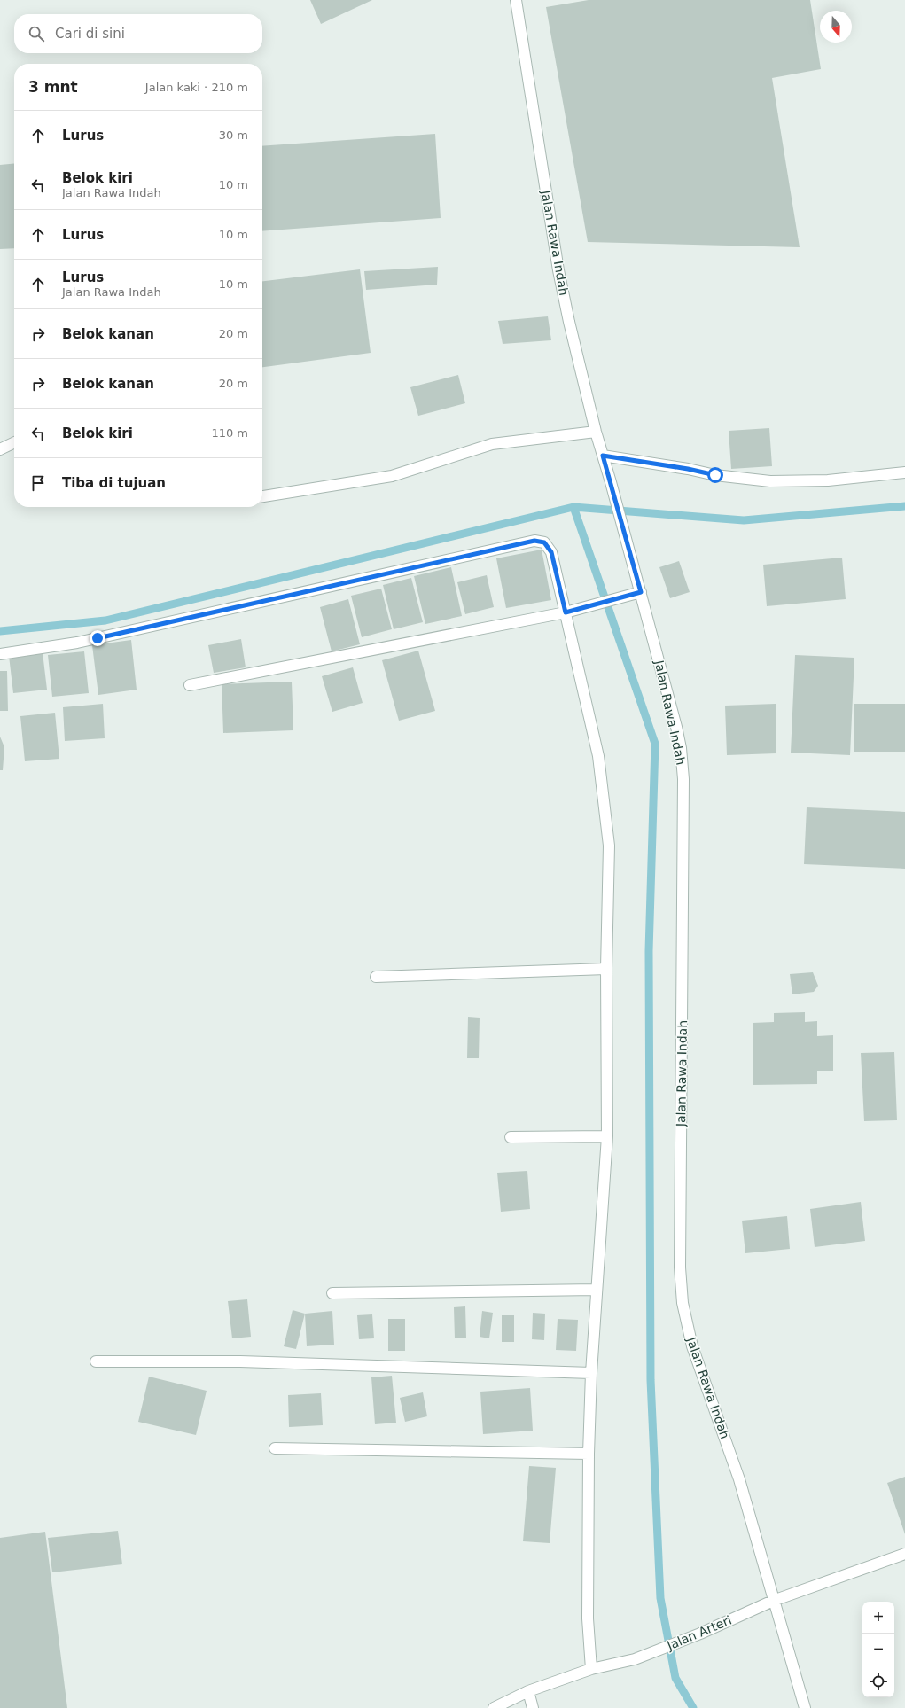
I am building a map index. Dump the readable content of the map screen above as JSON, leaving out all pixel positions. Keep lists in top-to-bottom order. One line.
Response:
{"streets":{"street":["Jalan Rawa Indah","Jalan Arteri"]},"crossings":[["Jalan Rawa Indah","Jalan Arteri"]],"north":"bottom","page":{"search":"Cari di sini","heading":["3 mnt","Jalan kaki · 210 m"],"list":[["Lurus","30 m"],["Belok kiri","Jalan Rawa Indah","10 m"],["Lurus","10 m"],["Lurus","Jalan Rawa Indah","10 m"],["Belok kanan","20 m"],["Belok kanan","20 m"],["Belok kiri","110 m"],"Tiba di tujuan"],"map_buttons":["+","−"]}}
